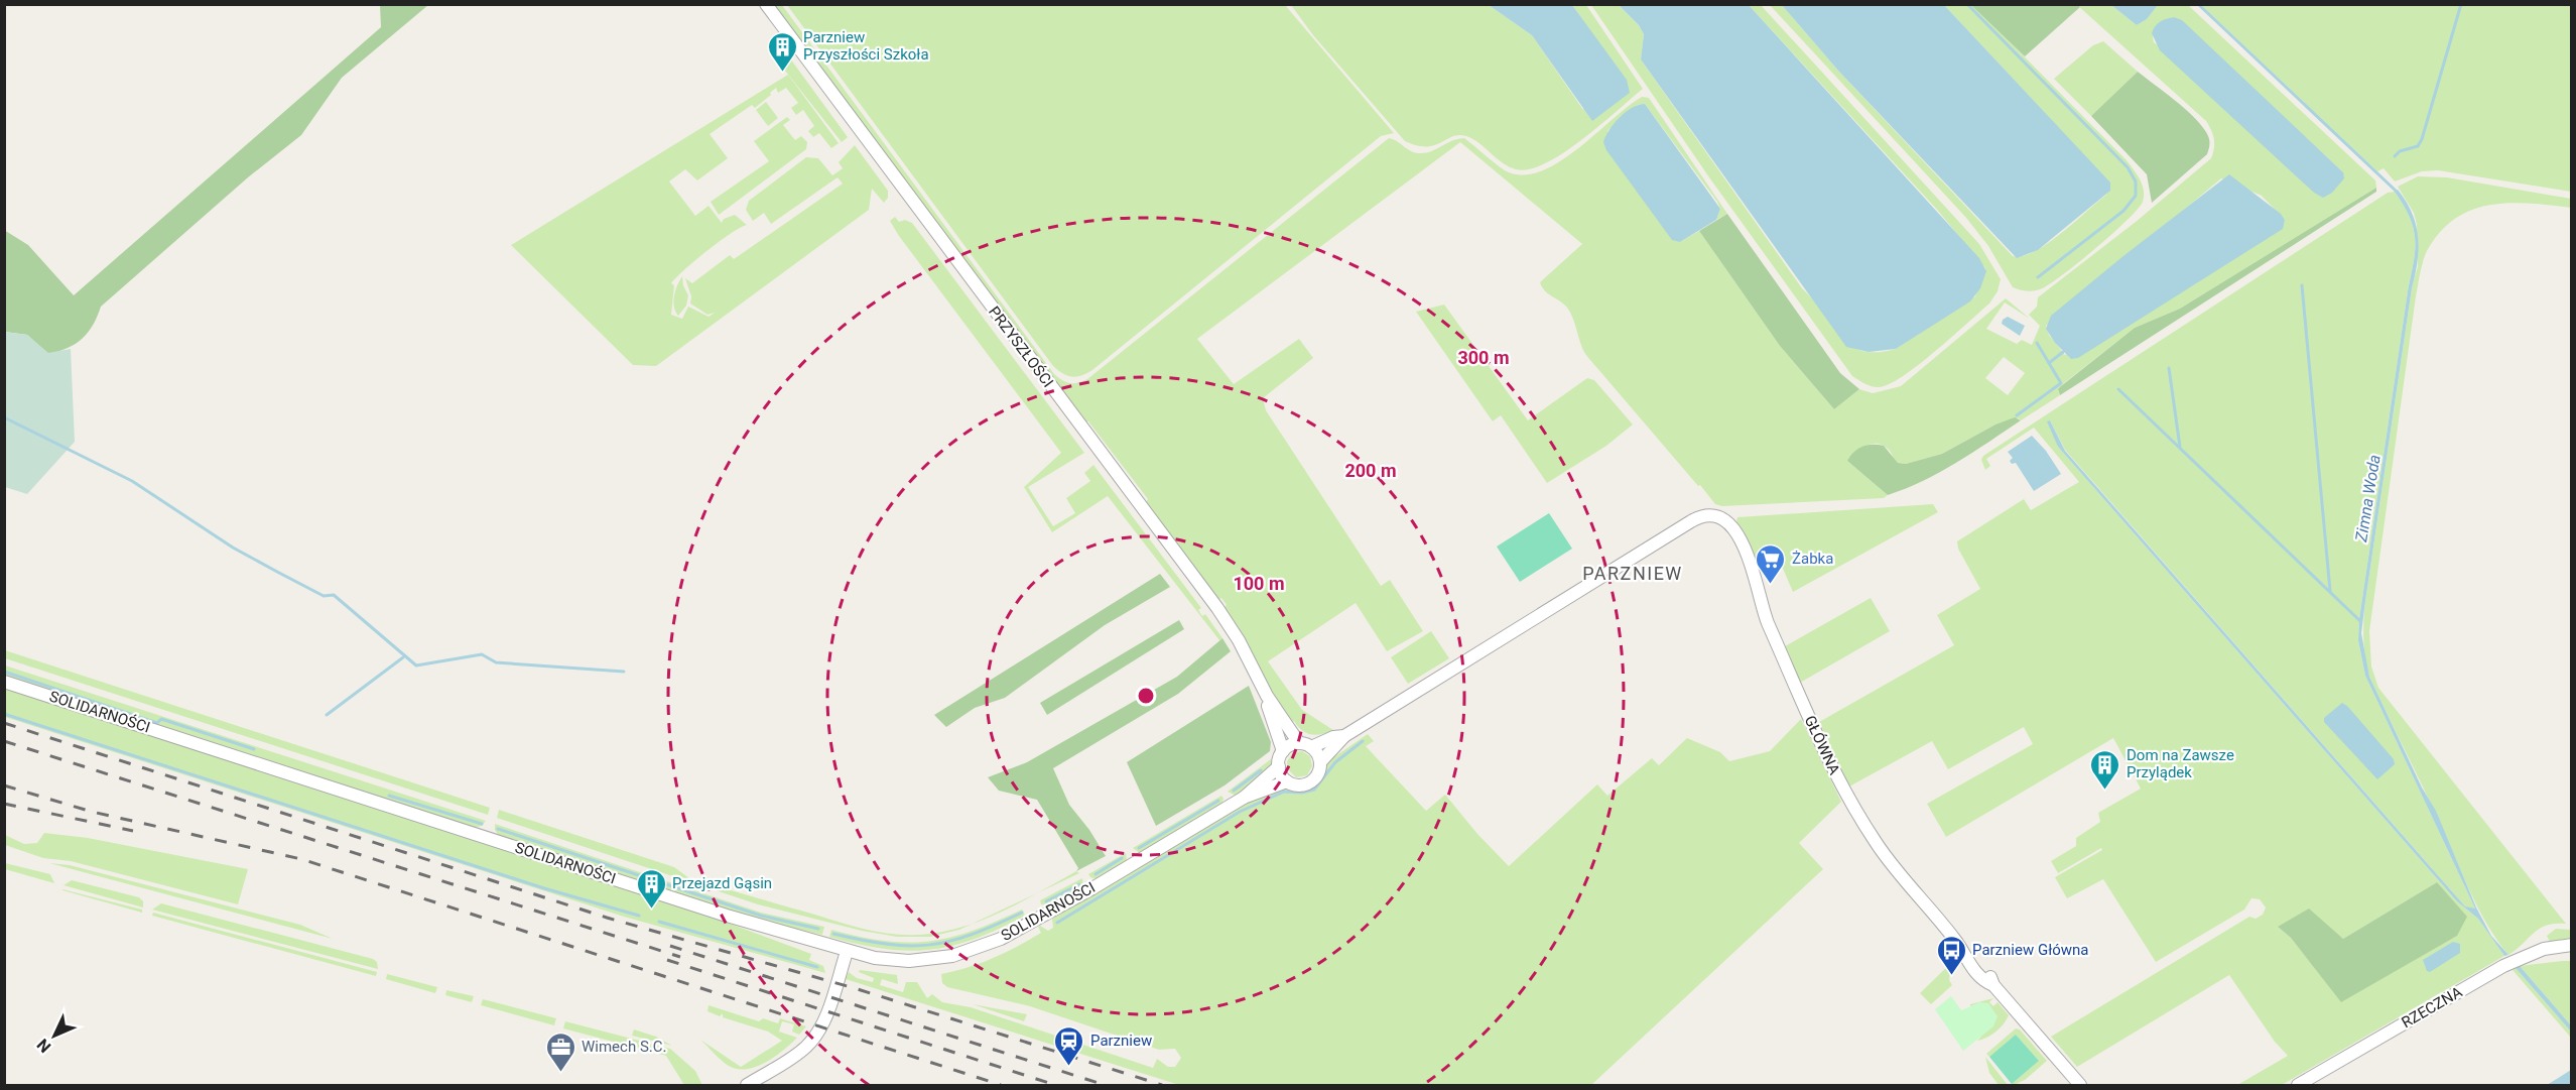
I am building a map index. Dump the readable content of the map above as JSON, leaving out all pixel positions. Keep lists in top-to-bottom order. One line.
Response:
{"streets":{"street":["PRZYSZŁOŚCI","SOLIDARNOŚCI","GŁÓWNA","RZECZNA"]},"crossings":[["PRZYSZŁOŚCI","SOLIDARNOŚCI"]],"districts":["PARZNIEW"],"water":["Zimna Woda"],"places":{"building":["Parzniew Przyszłości Szkoła","Dom na Zawsze Przylądek","Przejazd Gąsin"],"supermarket":["Żabka"],"bus stop":["Parzniew Główna"],"station":["Parzniew"],"office":["Wimech S.C."]},"north":"bottom left","rings":["300 m","200 m","100 m"]}
